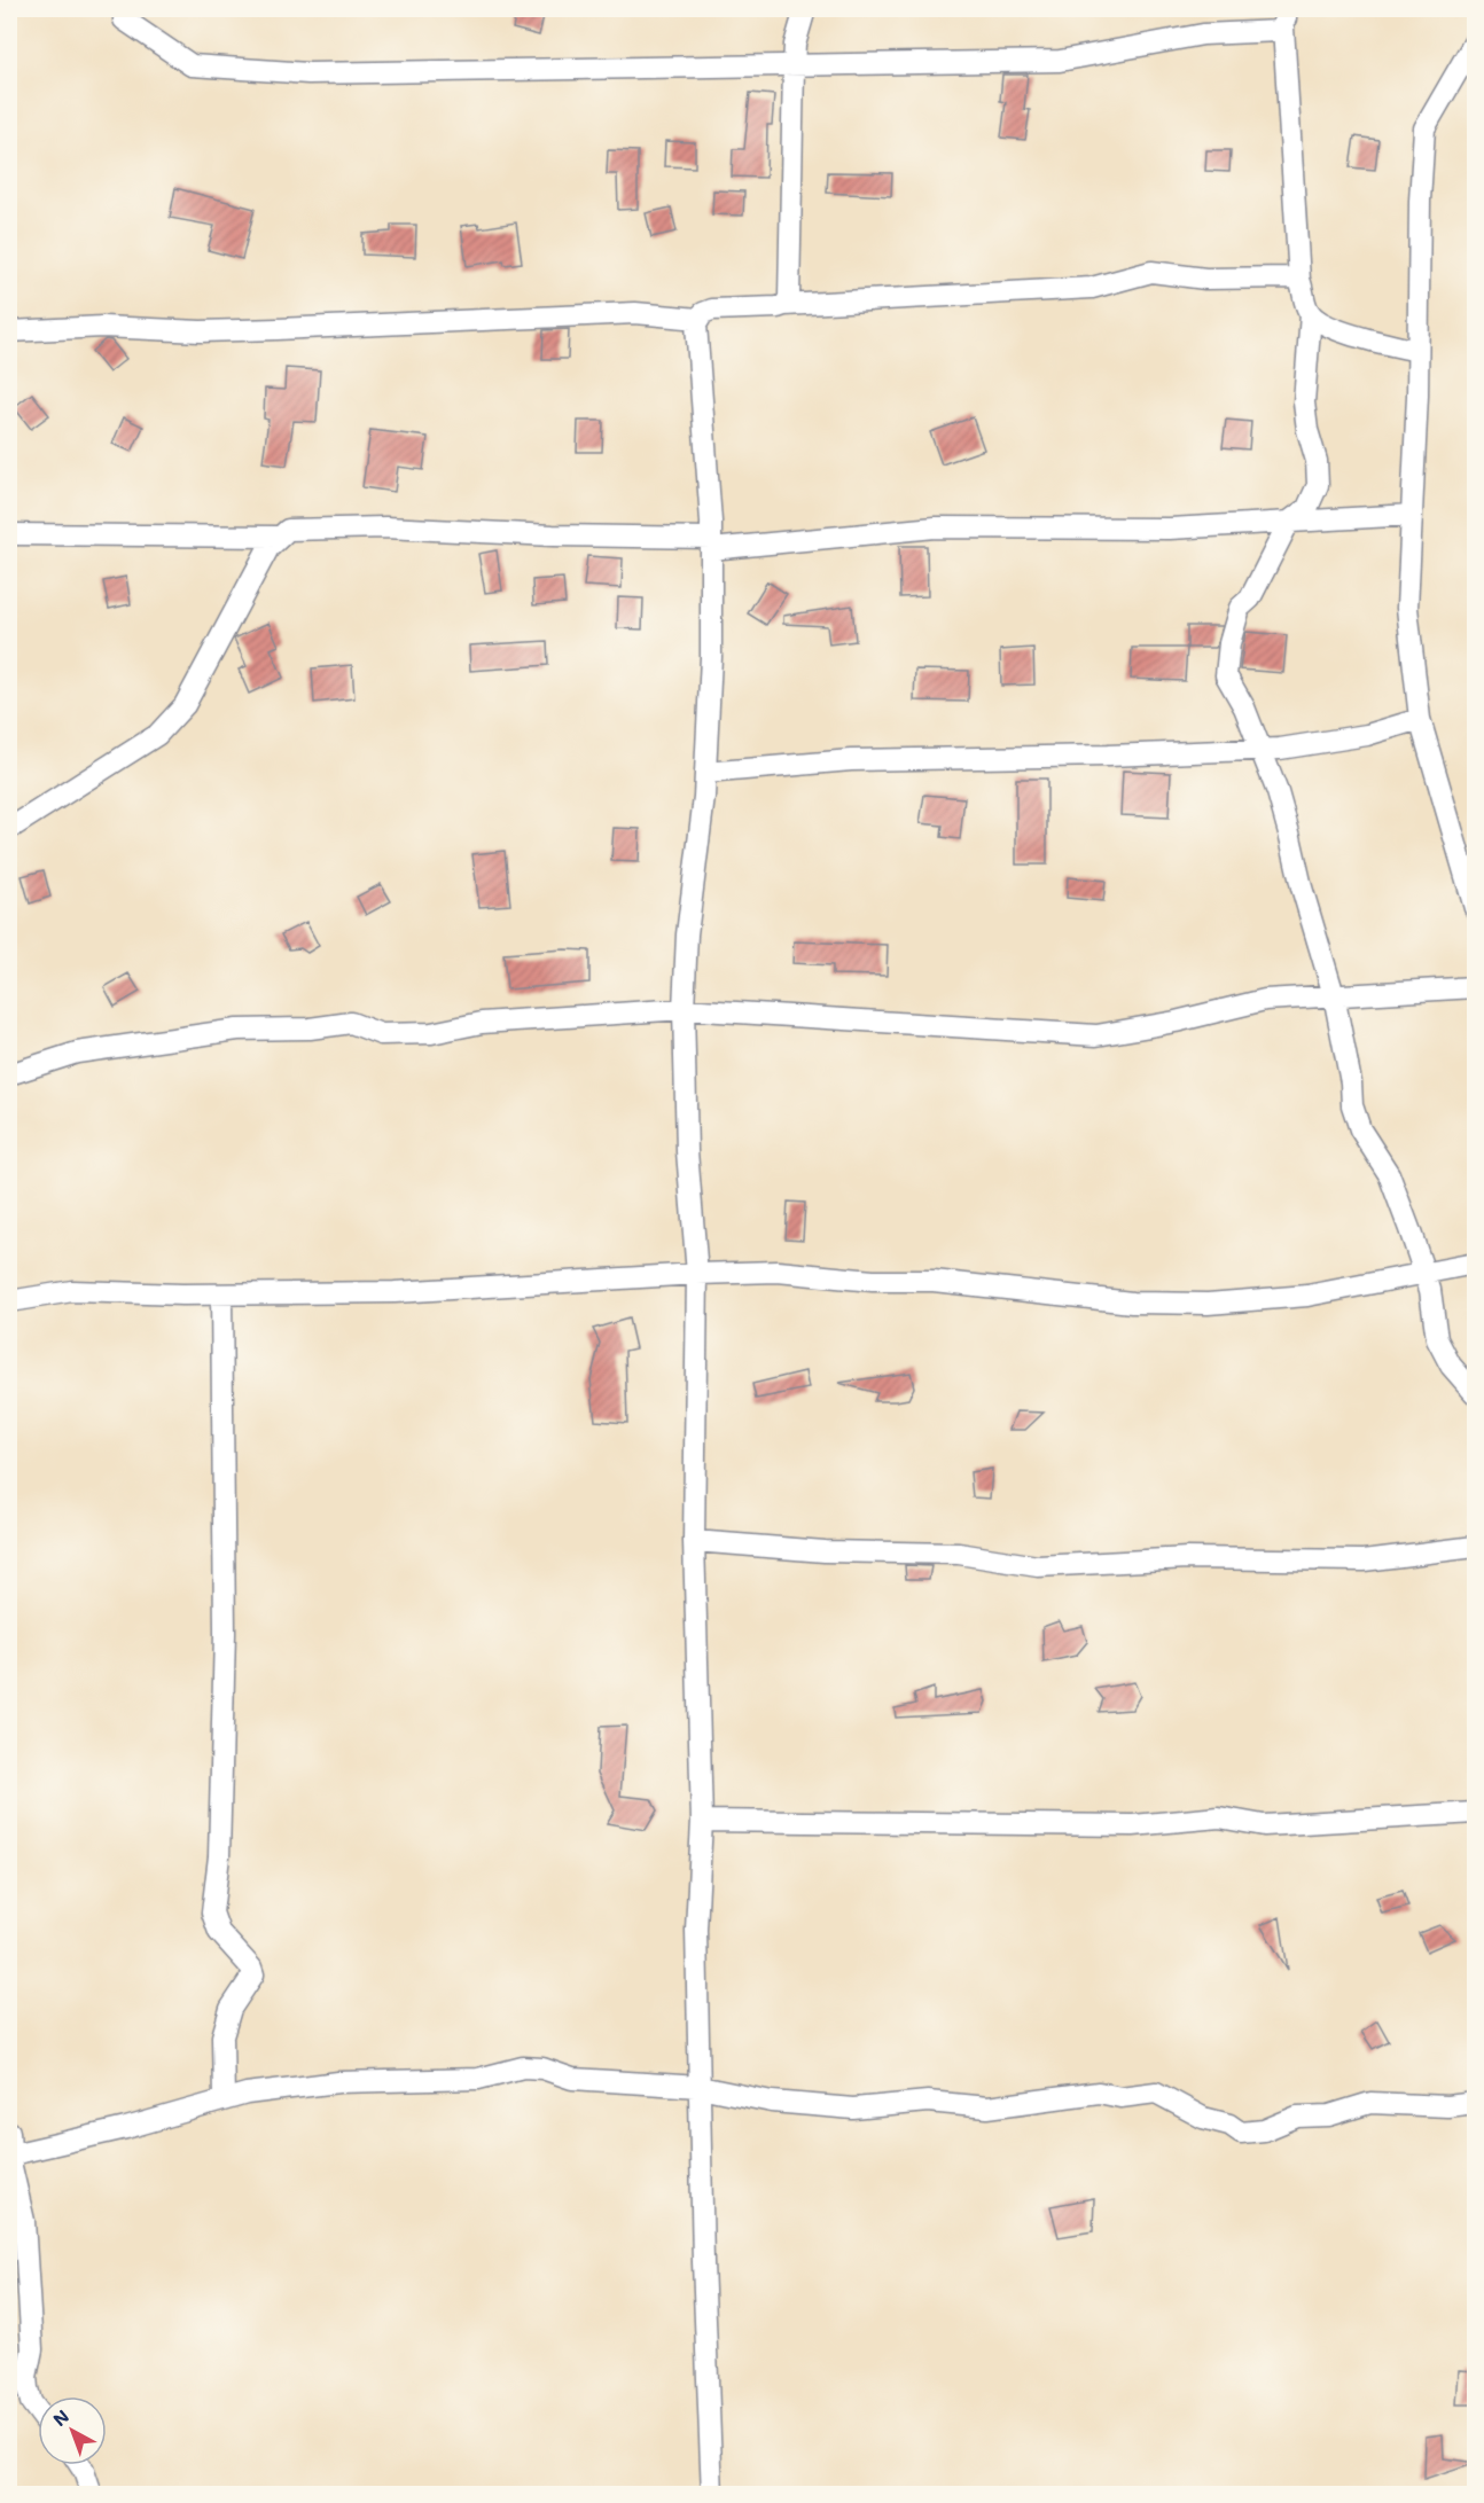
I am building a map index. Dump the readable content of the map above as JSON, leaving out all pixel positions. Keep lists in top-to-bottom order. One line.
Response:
{"north":"top left"}
